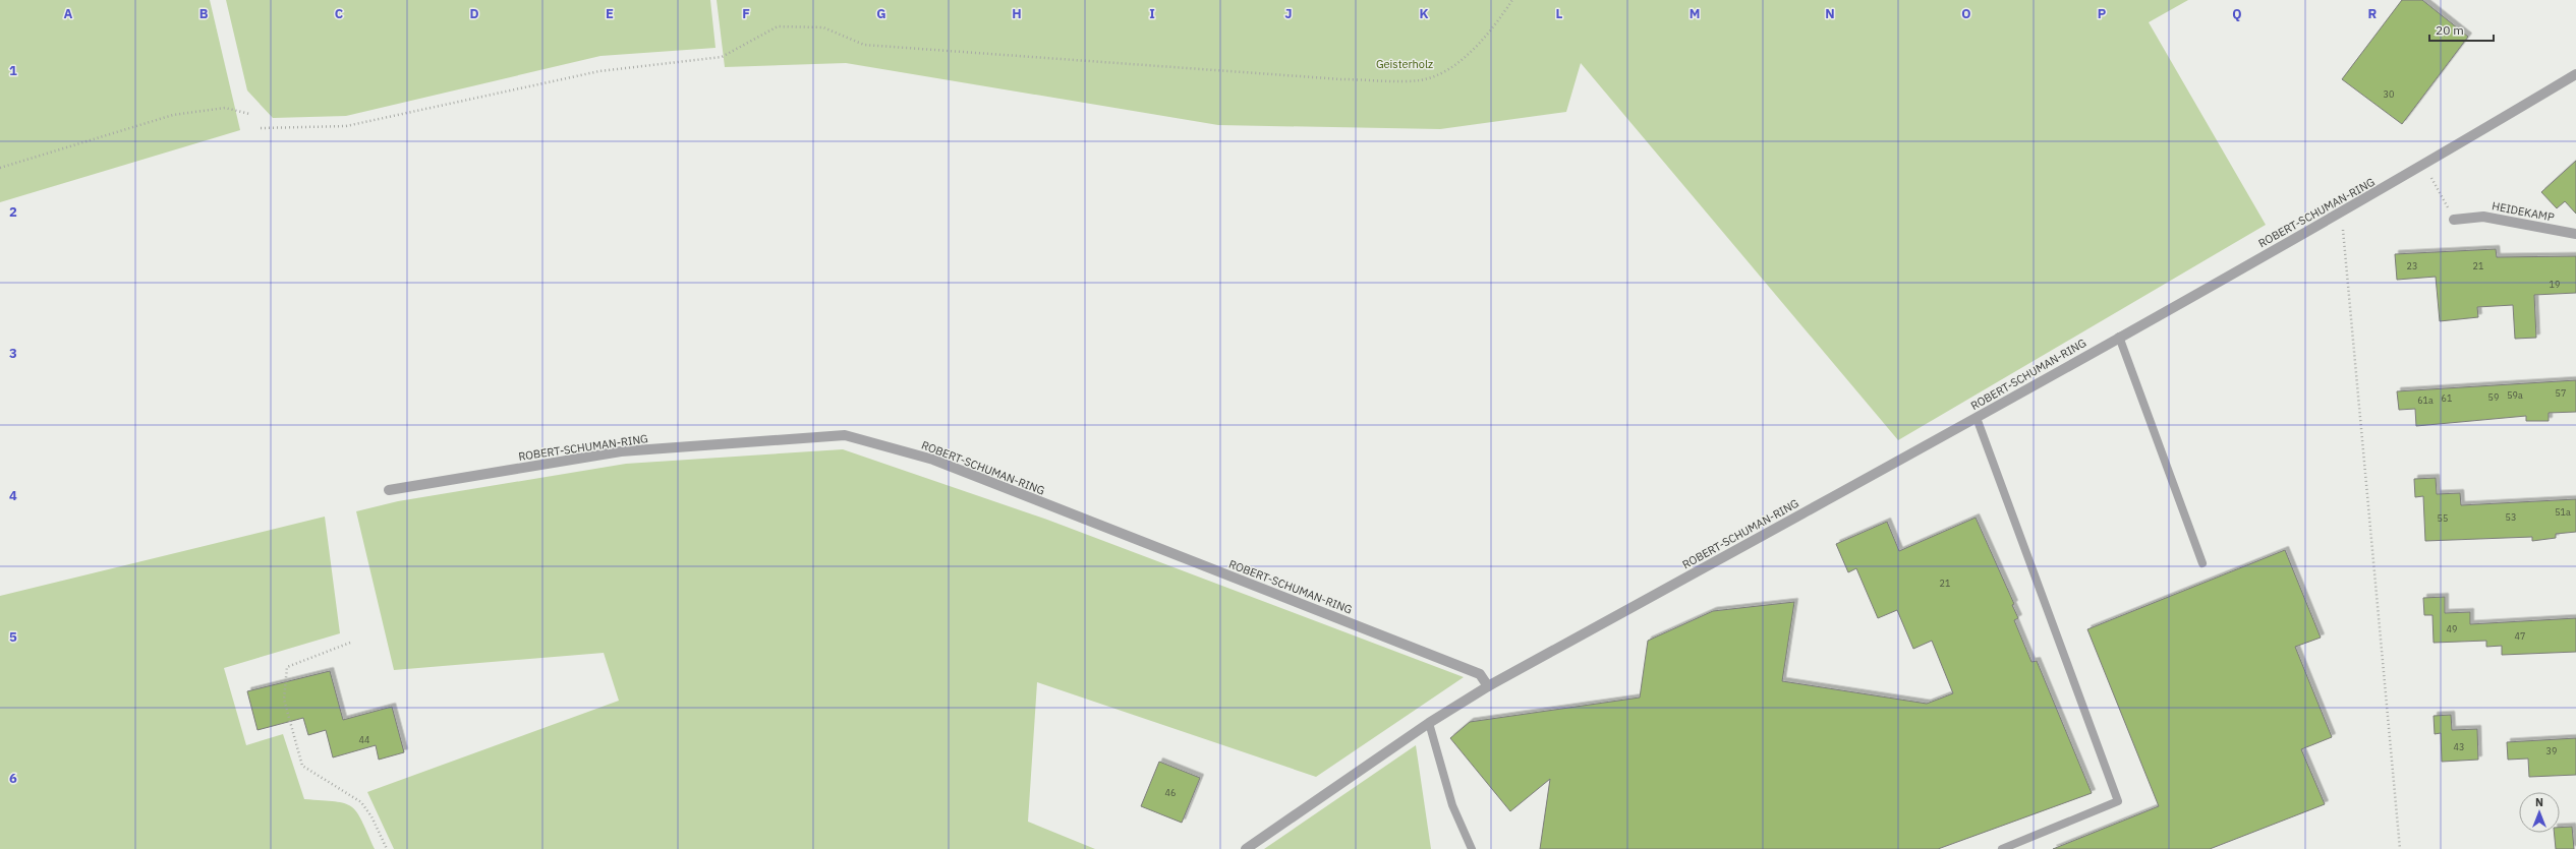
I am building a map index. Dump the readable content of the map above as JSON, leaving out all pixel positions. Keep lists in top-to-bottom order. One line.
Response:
{"streets":{"street":["HEIDEKAMP","ROBERT-SCHUMAN-RING"]},"parks":["Geisterholz"],"house_numbers":["30","23","21","19","57","59a","59","61","61a","51a","53","55","21","49","47","44","43","39","46"],"scale_bar":"20 m","north":"top","grid":{"columns":["A","B","C","D","E","F","G","H","I","J","K","L","M","N","O","P","Q","R"],"rows":["1","2","3","4","5","6"]}}
